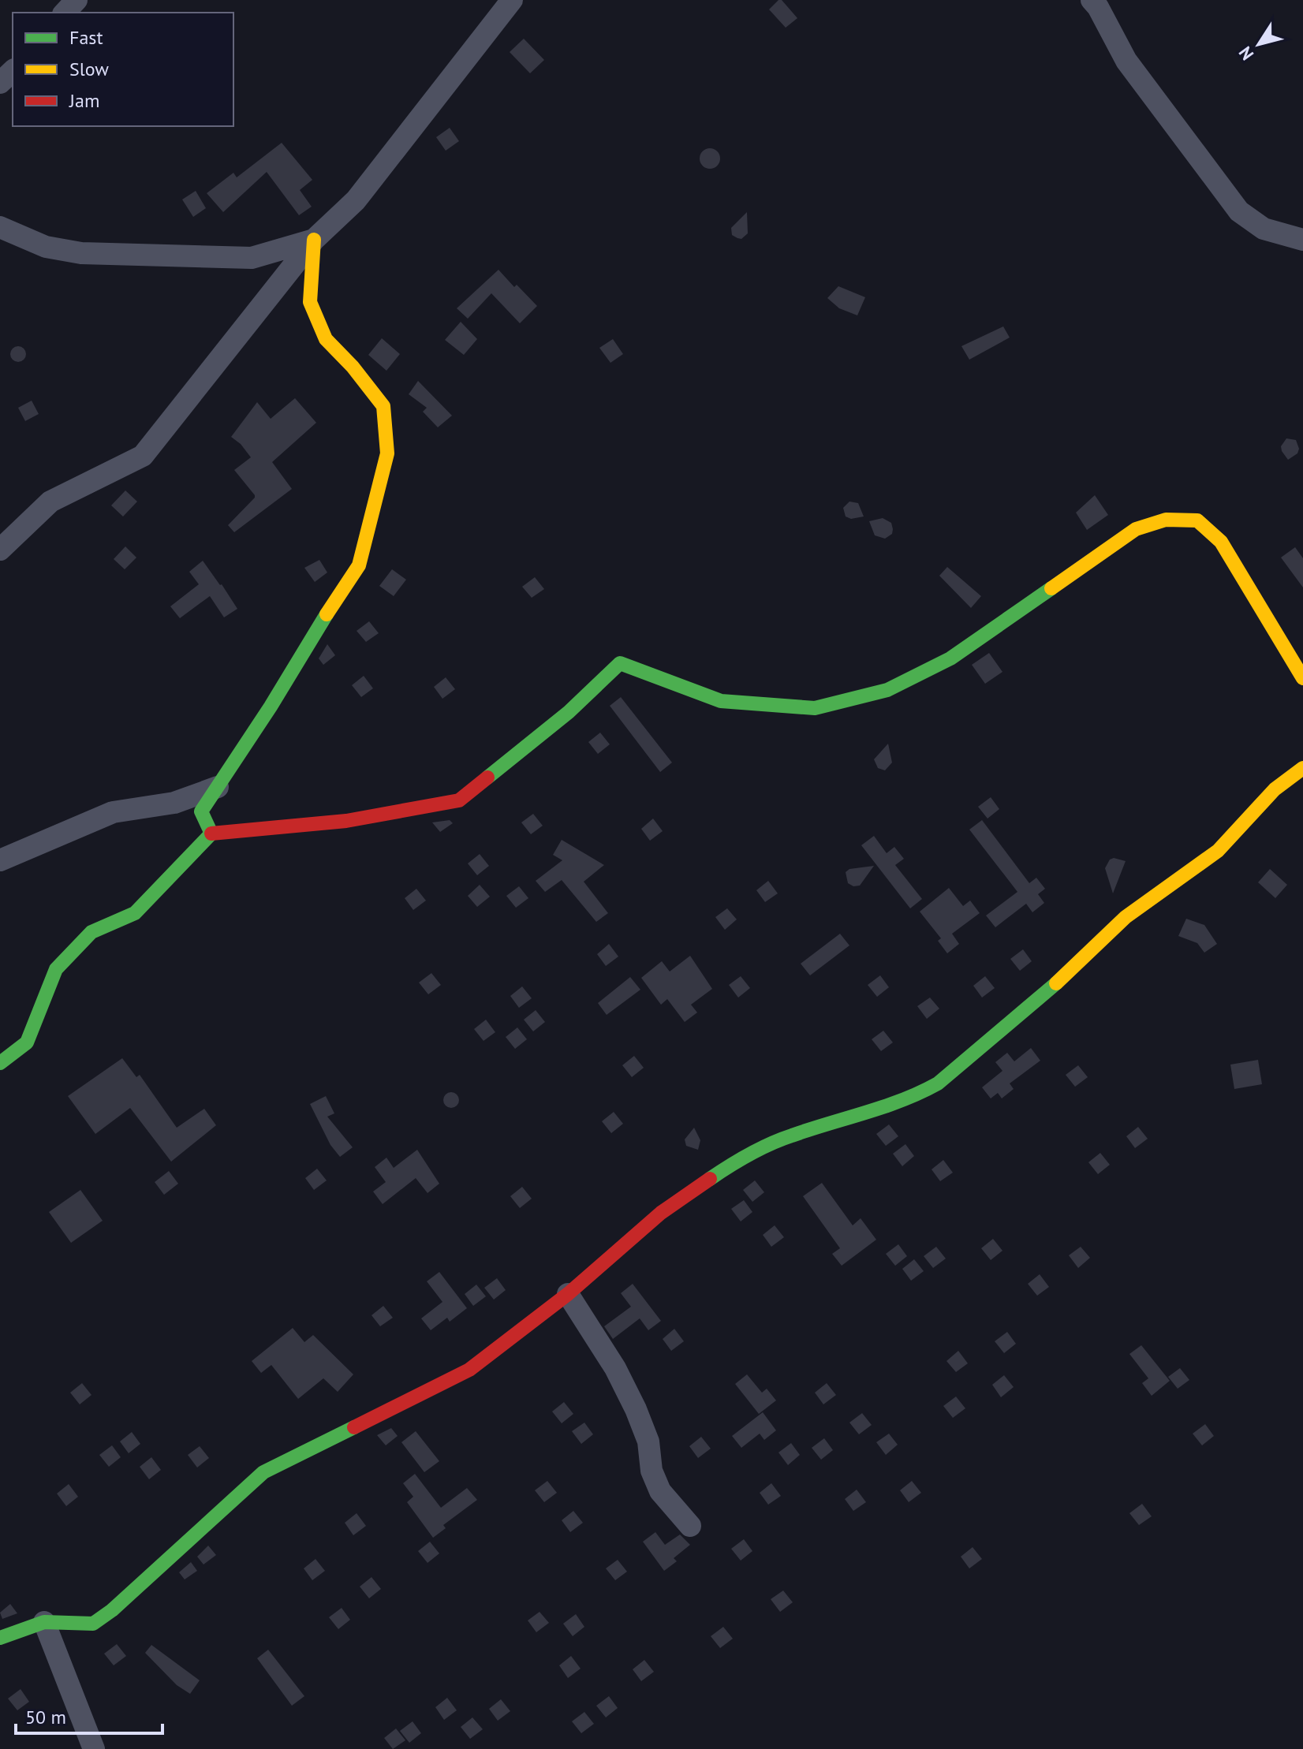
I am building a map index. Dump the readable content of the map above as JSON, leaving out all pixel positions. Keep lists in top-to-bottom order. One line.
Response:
{"legend":["Fast","Slow","Jam"],"scale_bar":"50 m","north":"bottom left"}
